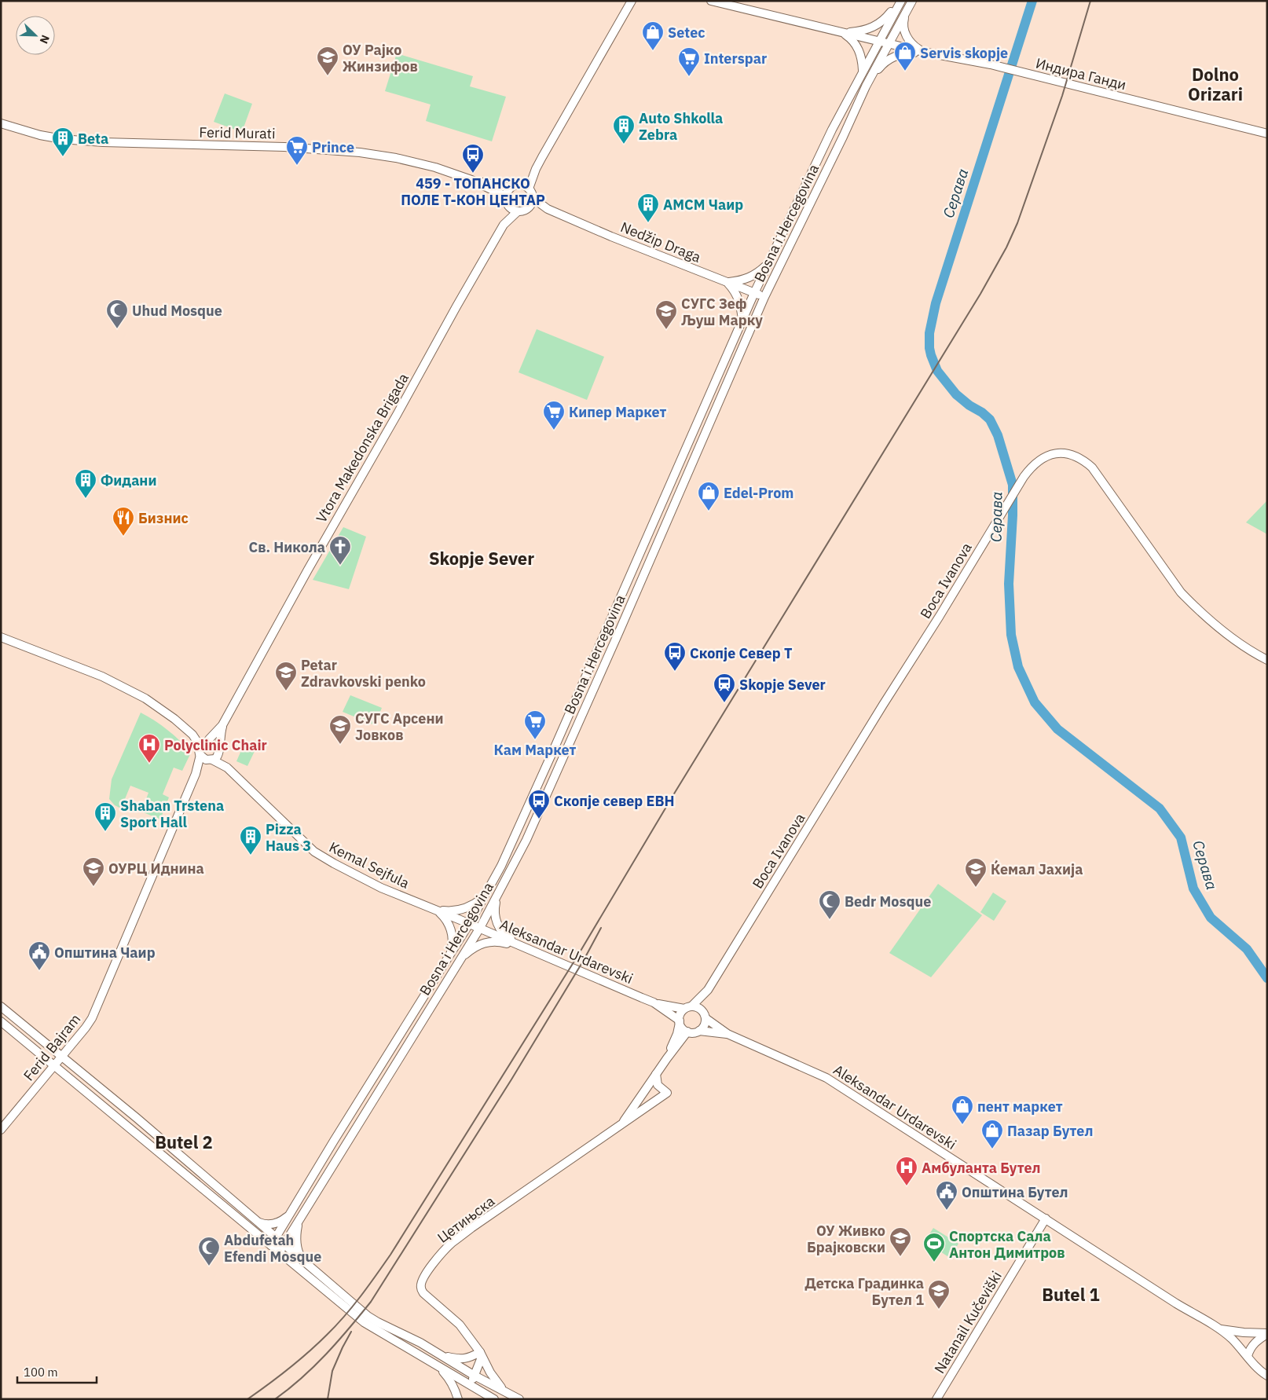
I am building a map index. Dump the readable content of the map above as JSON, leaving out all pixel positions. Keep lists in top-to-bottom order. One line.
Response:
{"streets":{"street":["Индира Ганди","Ferid Murati","Bosna i Hercegovina","Nedžip Draga","Vtora Makedonska Brigada","Boca Ivanova","Kemal Sejfula","Aleksandar Urdarevski","Ferid Bajram","Цетињска","Natanail Kučeviški"]},"crossings":[["Индира Ганди","Bosna i Hercegovina"],["Ferid Murati","Nedžip Draga"],["Ferid Murati","Vtora Makedonska Brigada"],["Bosna i Hercegovina","Nedžip Draga"],["Bosna i Hercegovina","Kemal Sejfula"],["Bosna i Hercegovina","Aleksandar Urdarevski"],["Nedžip Draga","Vtora Makedonska Brigada"],["Boca Ivanova","Aleksandar Urdarevski"],["Kemal Sejfula","Aleksandar Urdarevski"],["Aleksandar Urdarevski","Natanail Kučeviški"]],"districts":["Dolno Orizari","Skopje Sever","Butel 2","Butel 1"],"water":["Серава"],"places":{"shop":["Setec","Servis skopje","Edel-Prom","пент маркет","Пазар Бутел"],"school or university":["ОУ Рајко Жинзифов","СУГС Зеф Љуш Марку","Petar Zdravkovski penko","СУГС Арсени Јовков","ОУРЦ Иднина","Ќемал Јахија","ОУ Живко Брајковски","Детска Градинка Бутел 1"],"supermarket":["Interspar","Prince","Кипер Маркет","Кам Маркет"],"building":["Auto Shkolla Zebra","Beta","АМСМ Чаир","Фидани","Shaban Trstena Sport Hall","Pizza Haus 3"],"bus stop":["459 - ТОПАНСКО ПОЛЕ Т-КОН ЦЕНТАР","Скопје Север Т","Скопје север ЕВН"],"mosque":["Uhud Mosque","Bedr Mosque","Abdufetah Efendi Mosque"],"restaurant":["Бизнис"],"church":["Св. Никола"],"station":["Skopje Sever"],"hospital":["Polyclinic Chair","Амбуланта Бутел"],"public building":["Општина Чаир","Општина Бутел"],"sports":["Спортска Сала Антон Димитров"]},"scale_bar":"100 m","north":"bottom right"}
